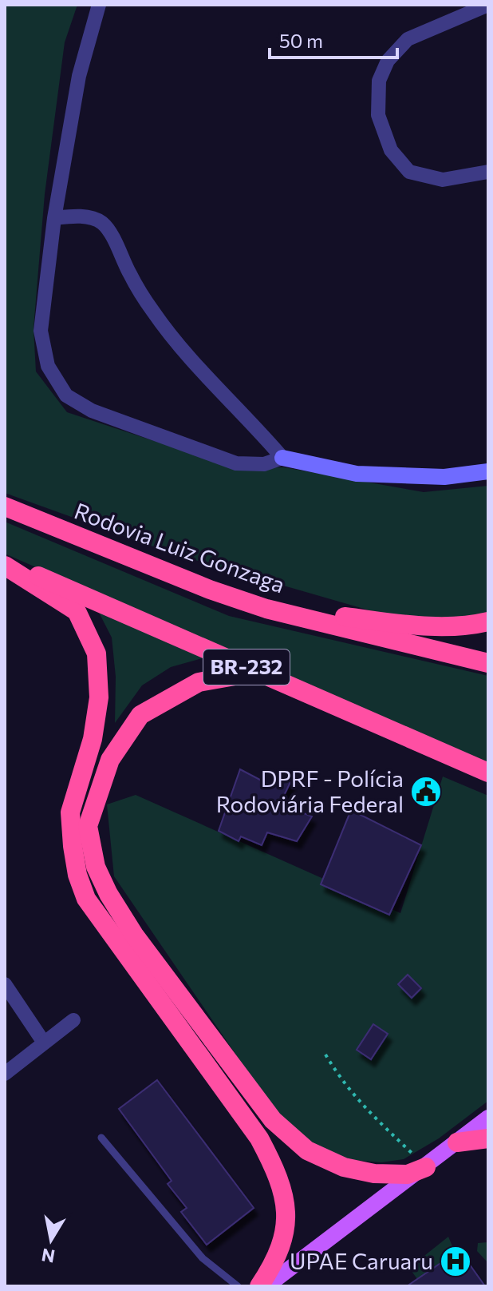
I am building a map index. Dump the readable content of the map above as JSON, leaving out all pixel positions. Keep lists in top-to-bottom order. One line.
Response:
{"streets":{"highway":["Rodovia Luiz Gonzaga","BR-232"]},"places":{"public building":["DPRF - Polícia Rodoviária Federal"],"hospital":["UPAE Caruaru"]},"scale_bar":"50 m","north":"bottom"}
